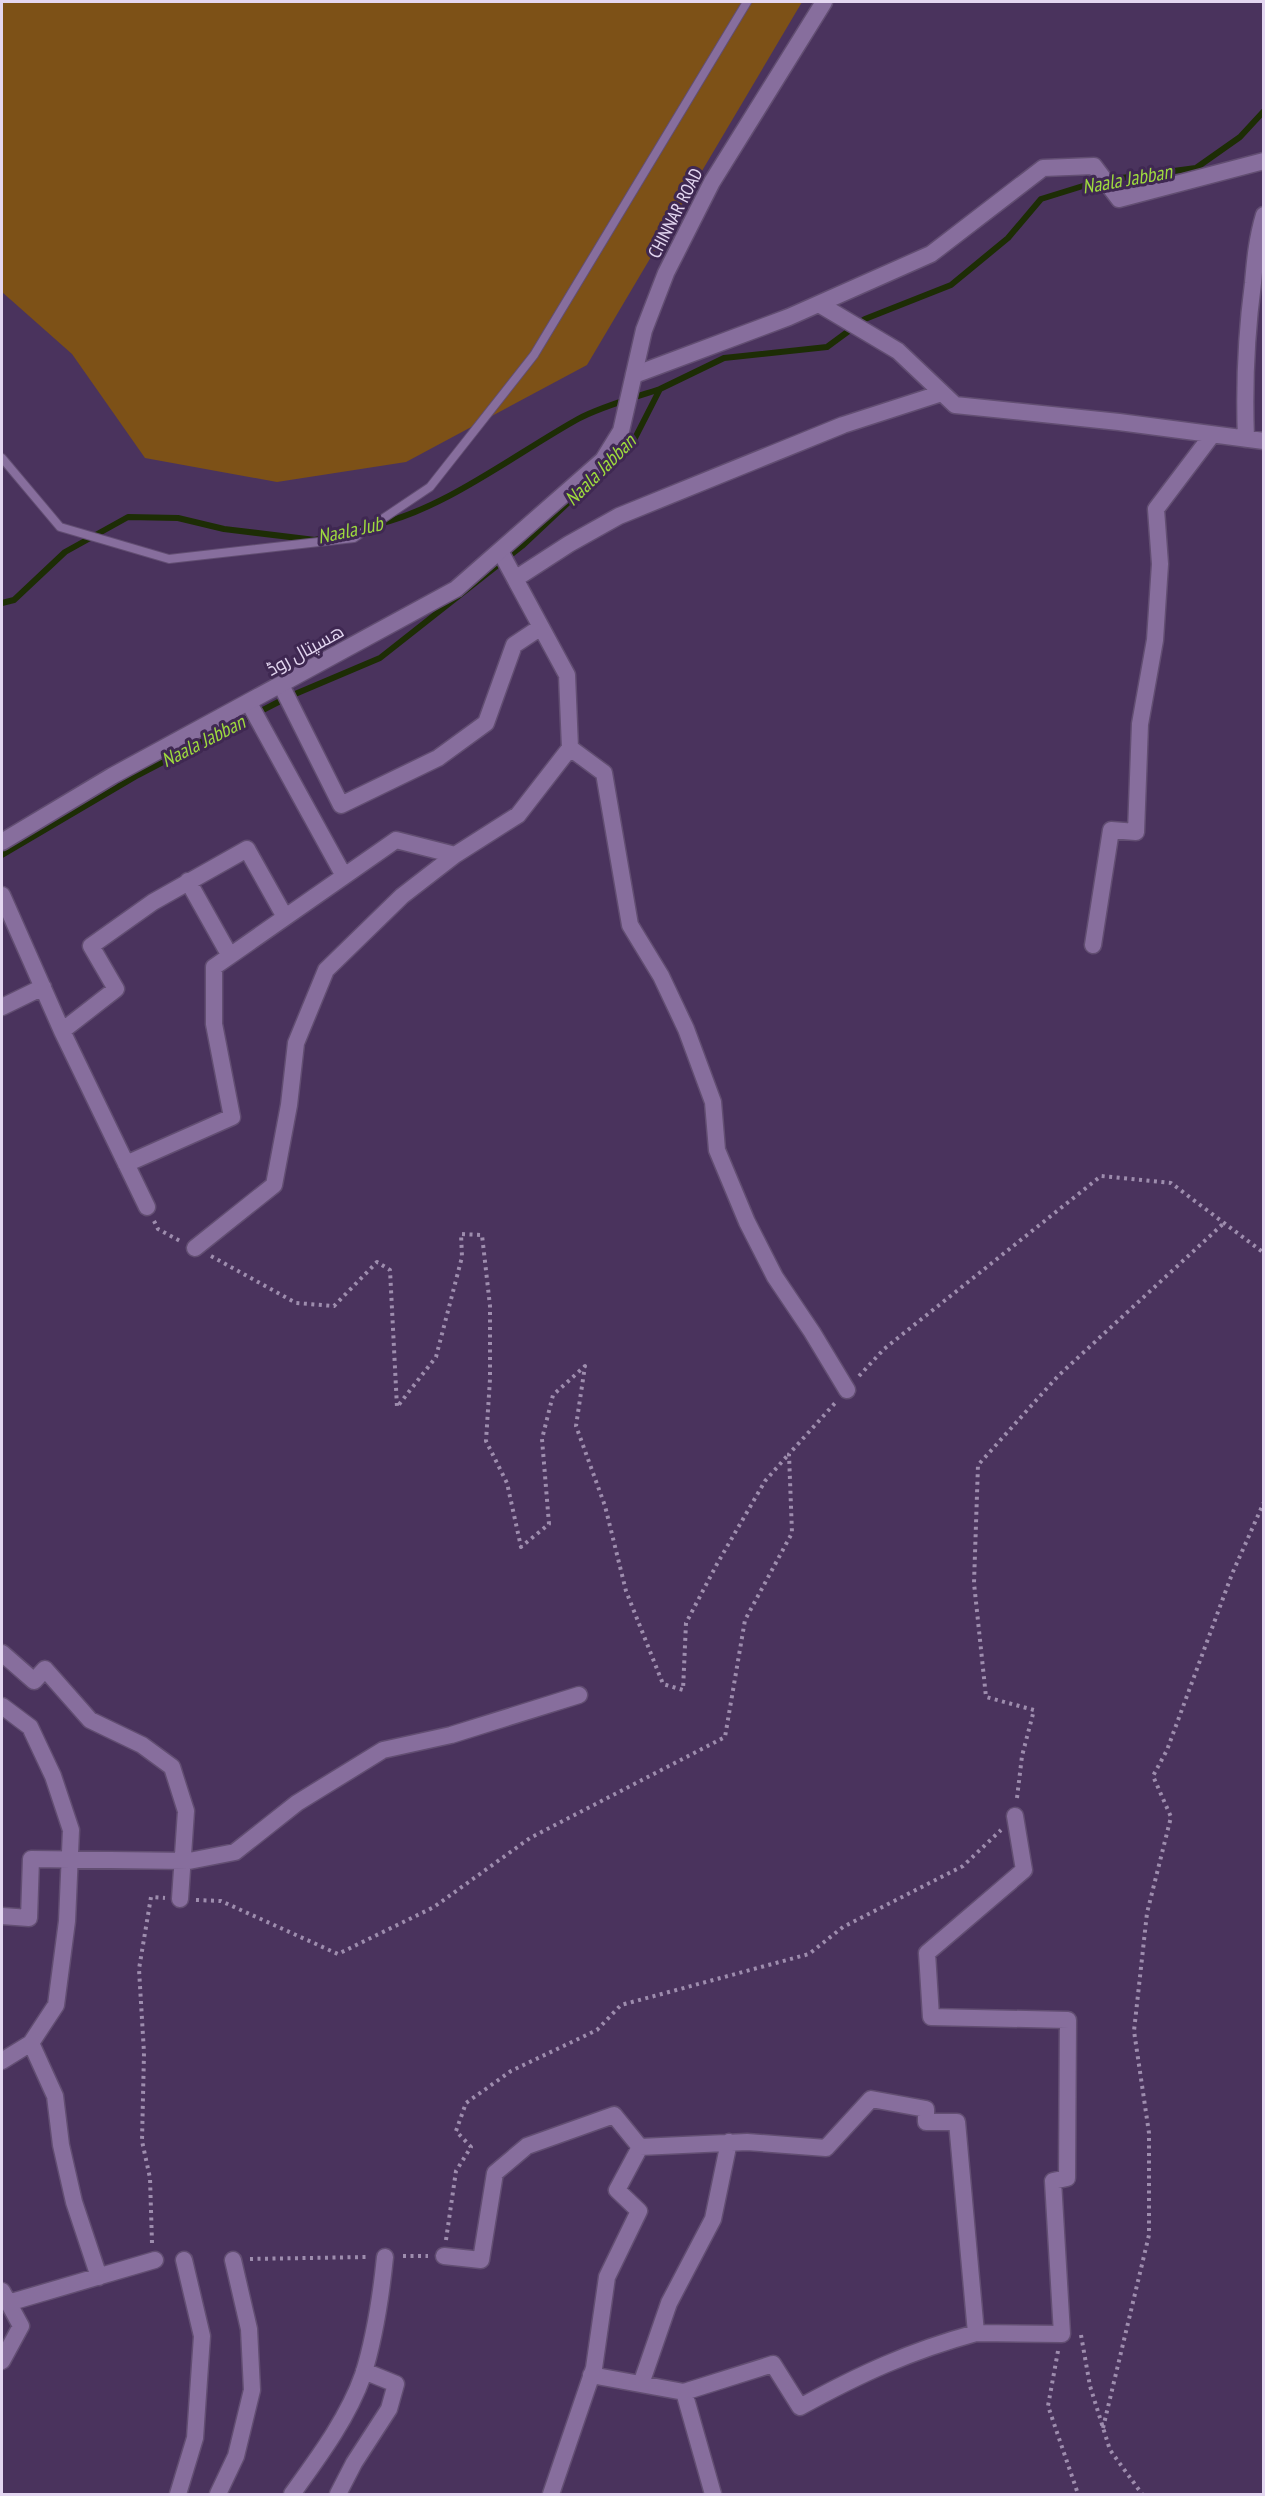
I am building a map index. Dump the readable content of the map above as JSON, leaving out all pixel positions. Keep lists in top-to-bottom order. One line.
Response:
{"streets":{"street":["CHINNAR ROAD","ھسپتال روڈ"]},"crossings":[["CHINNAR ROAD","ھسپتال روڈ"]],"water":["Naala Jabban","Naala Jub"]}
